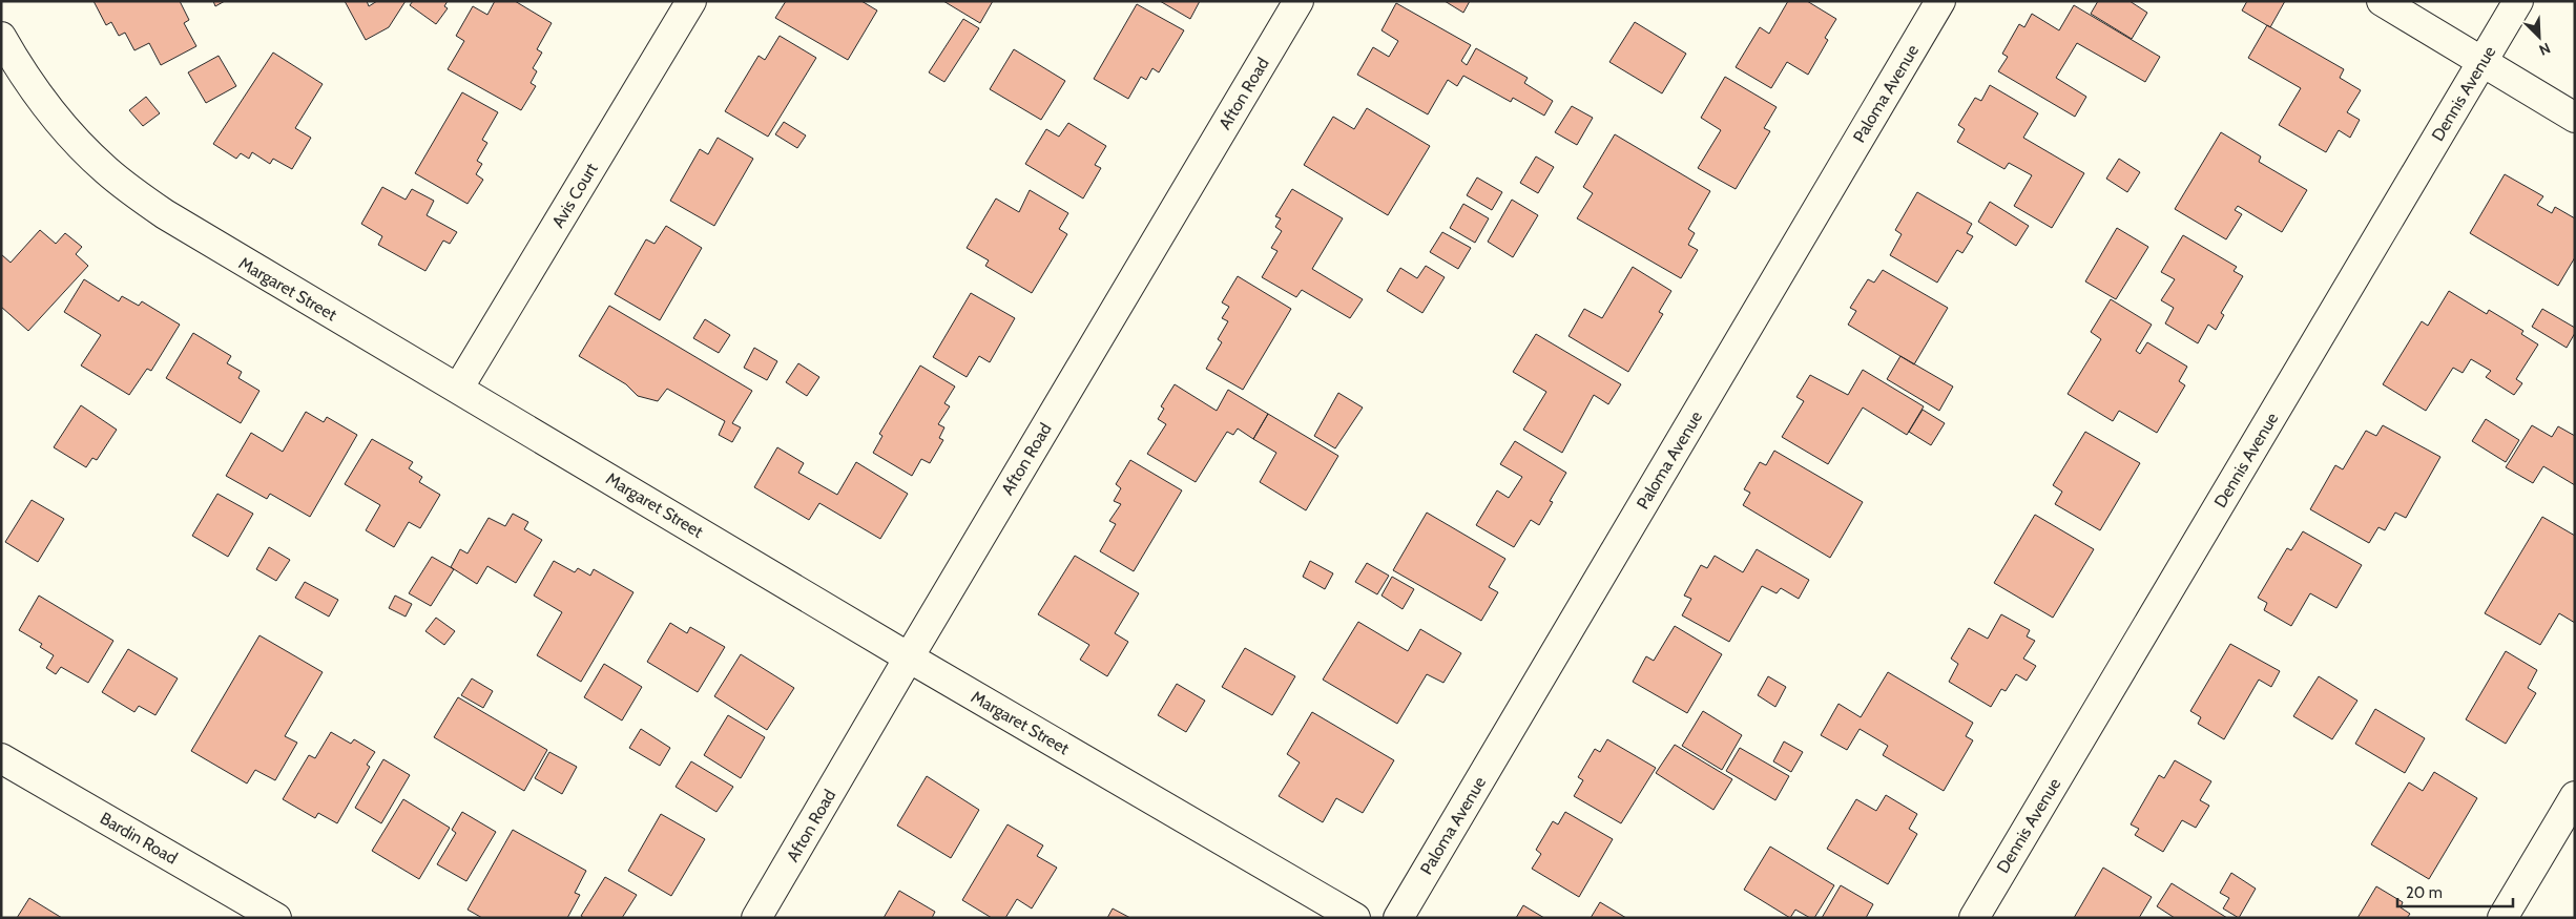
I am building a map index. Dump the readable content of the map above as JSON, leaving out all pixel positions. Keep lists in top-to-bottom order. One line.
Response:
{"streets":{"street":["Afton Road","Paloma Avenue","Dennis Avenue","Avis Court","Margaret Street","Bardin Road"]},"crossings":[["Afton Road","Margaret Street"],["Avis Court","Margaret Street"]],"scale_bar":"20 m","north":"bottom right"}
